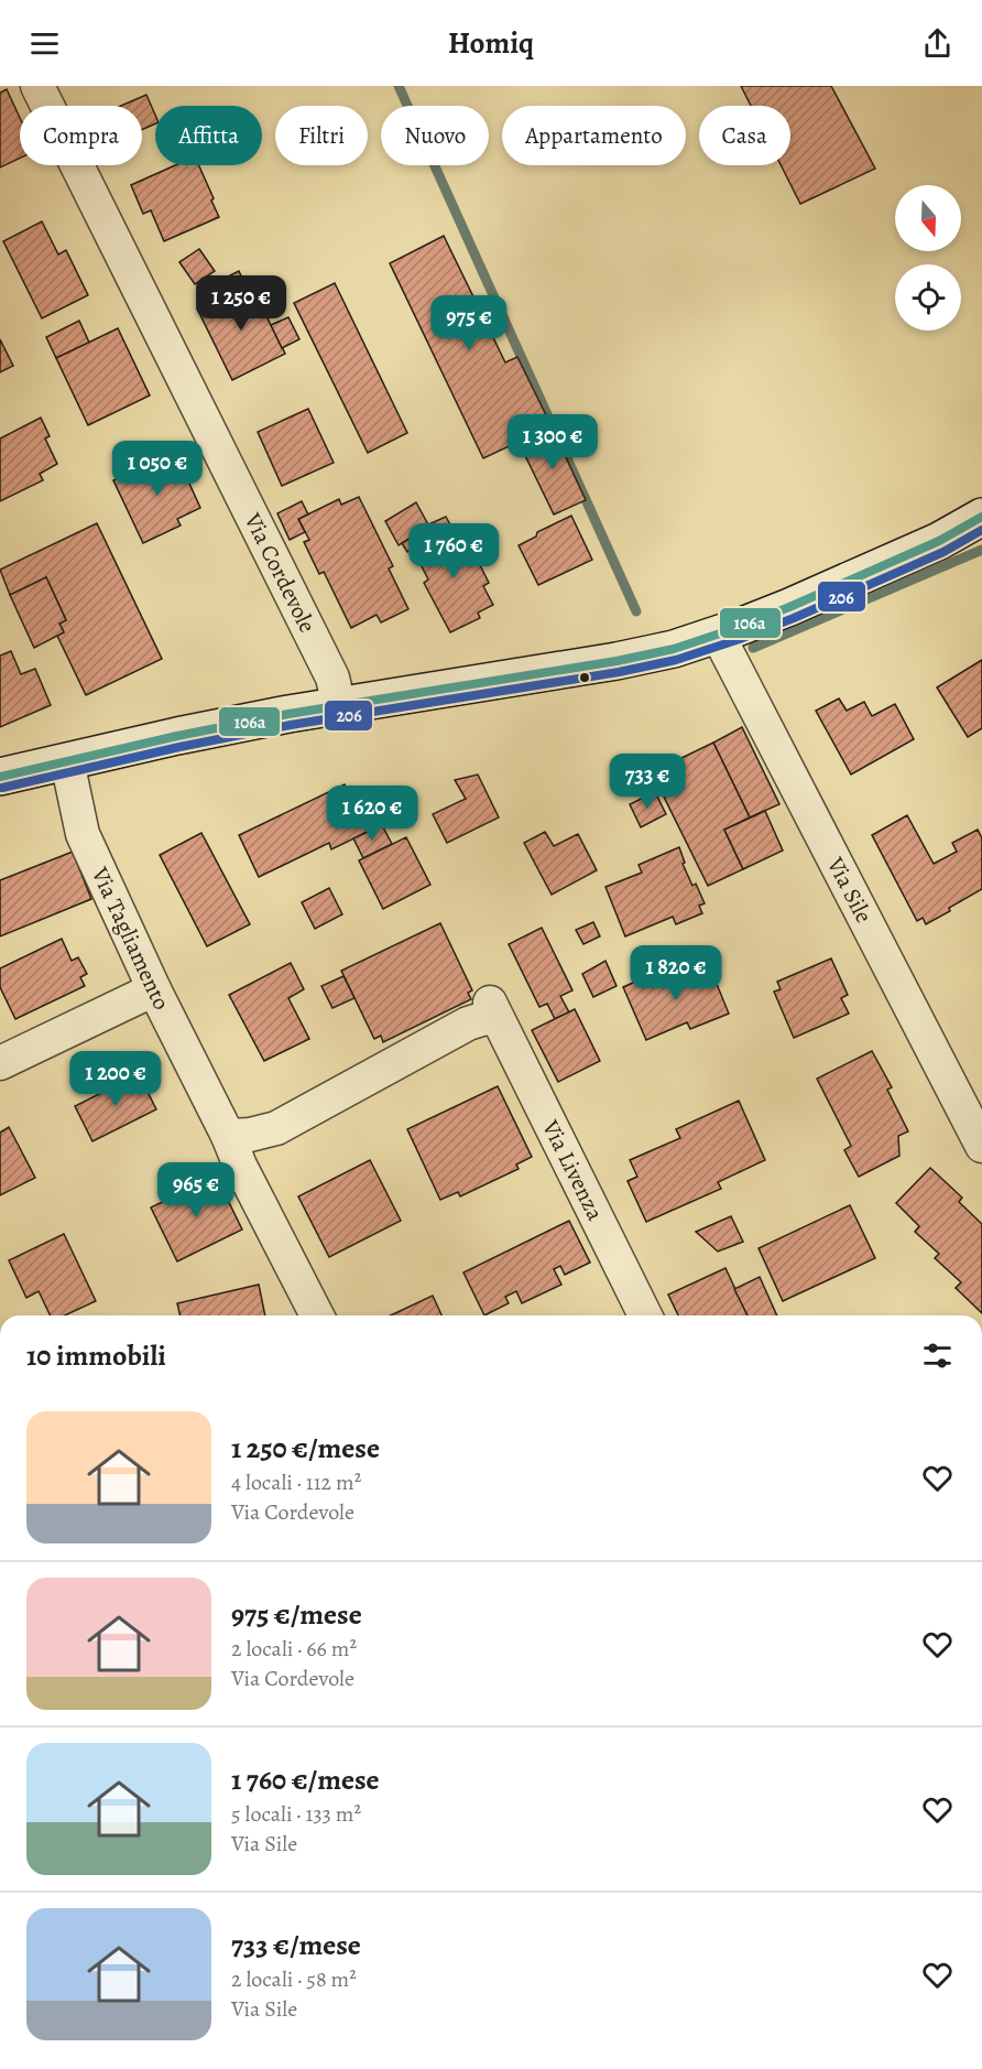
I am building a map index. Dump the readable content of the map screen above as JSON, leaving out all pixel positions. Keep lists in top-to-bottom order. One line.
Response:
{"streets":{"street":["Via Cordevole","Via Sile","Via Tagliamento","Via Livenza"]},"crossings":[["Via Tagliamento","Via Livenza"]],"lines":["transit line 106a","transit line 206"],"north":"bottom","page":{"header":"Homiq","chip":["Compra","Affitta","Filtri","Nuovo","Appartamento","Casa"],"price":["1 250 €","975 €","1 300 €","1 050 €","1 760 €","733 €","1 620 €","1 820 €","1 200 €","965 €"],"heading":"10 immobili","list":[{"name":"1 250 €/mese","note":"4 locali · 112 m² · Via Cordevole"},{"name":"975 €/mese","note":"2 locali · 66 m² · Via Cordevole"},{"name":"1 760 €/mese","note":"5 locali · 133 m² · Via Sile"},{"name":"733 €/mese","note":"2 locali · 58 m² · Via Sile"}]}}
